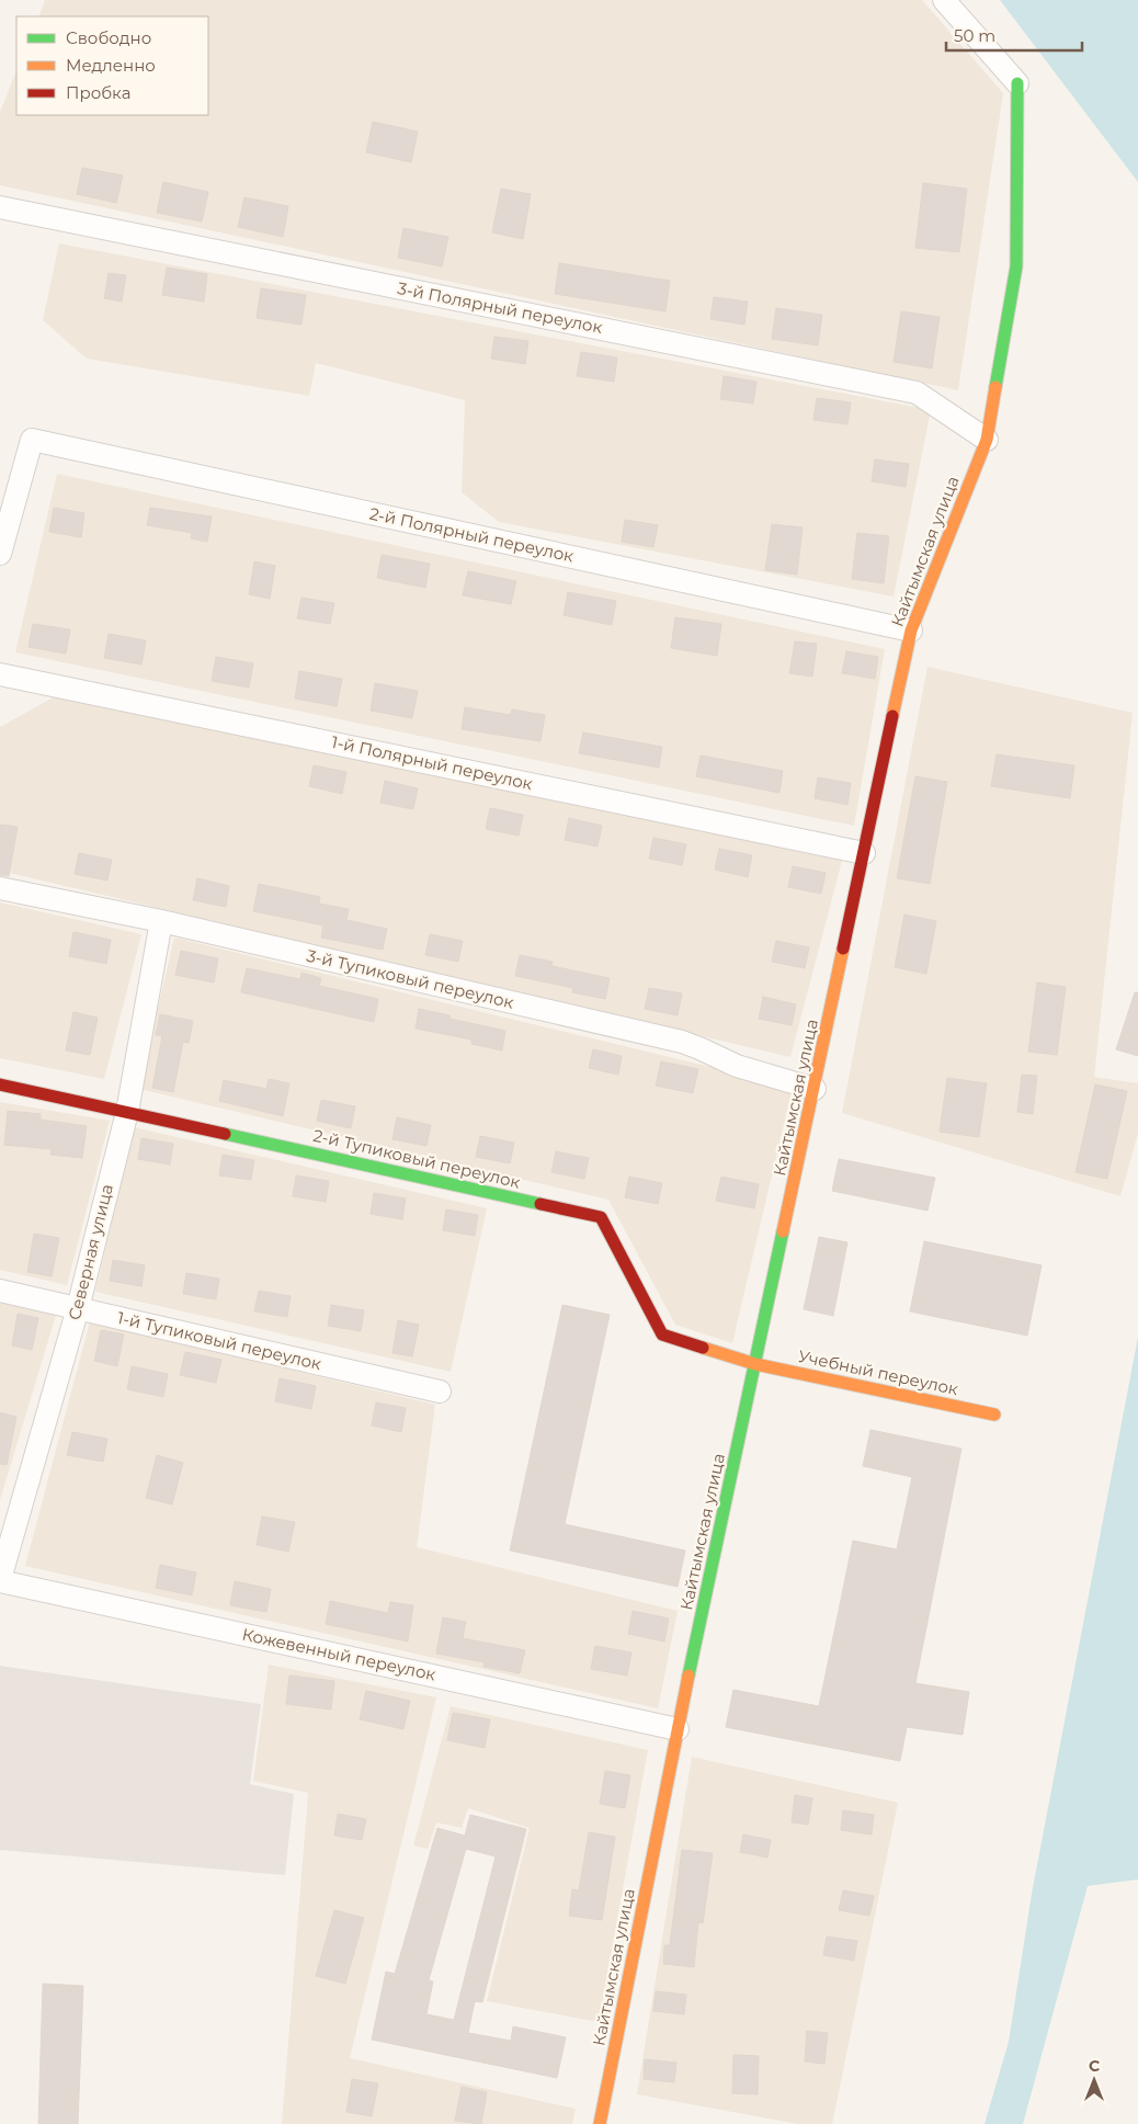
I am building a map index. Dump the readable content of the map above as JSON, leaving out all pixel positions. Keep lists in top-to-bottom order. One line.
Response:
{"streets":{"street":["3-й Полярный переулок","2-й Полярный переулок","Кайтымская улица","1-й Полярный переулок","3-й Тупиковый переулок","2-й Тупиковый переулок","Северная улица","1-й Тупиковый переулок","Учебный переулок","Кожевенный переулок"]},"crossings":[["3-й Полярный переулок","Кайтымская улица"],["2-й Полярный переулок","Кайтымская улица"],["Кайтымская улица","1-й Полярный переулок"],["Кайтымская улица","3-й Тупиковый переулок"],["Кайтымская улица","2-й Тупиковый переулок"],["Кайтымская улица","Учебный переулок"],["Кайтымская улица","Кожевенный переулок"],["3-й Тупиковый переулок","Северная улица"],["2-й Тупиковый переулок","Северная улица"],["2-й Тупиковый переулок","Учебный переулок"],["Северная улица","1-й Тупиковый переулок"],["Северная улица","Кожевенный переулок"]],"legend":["Свободно","Медленно","Пробка"],"scale_bar":"50 m","north":"top"}
